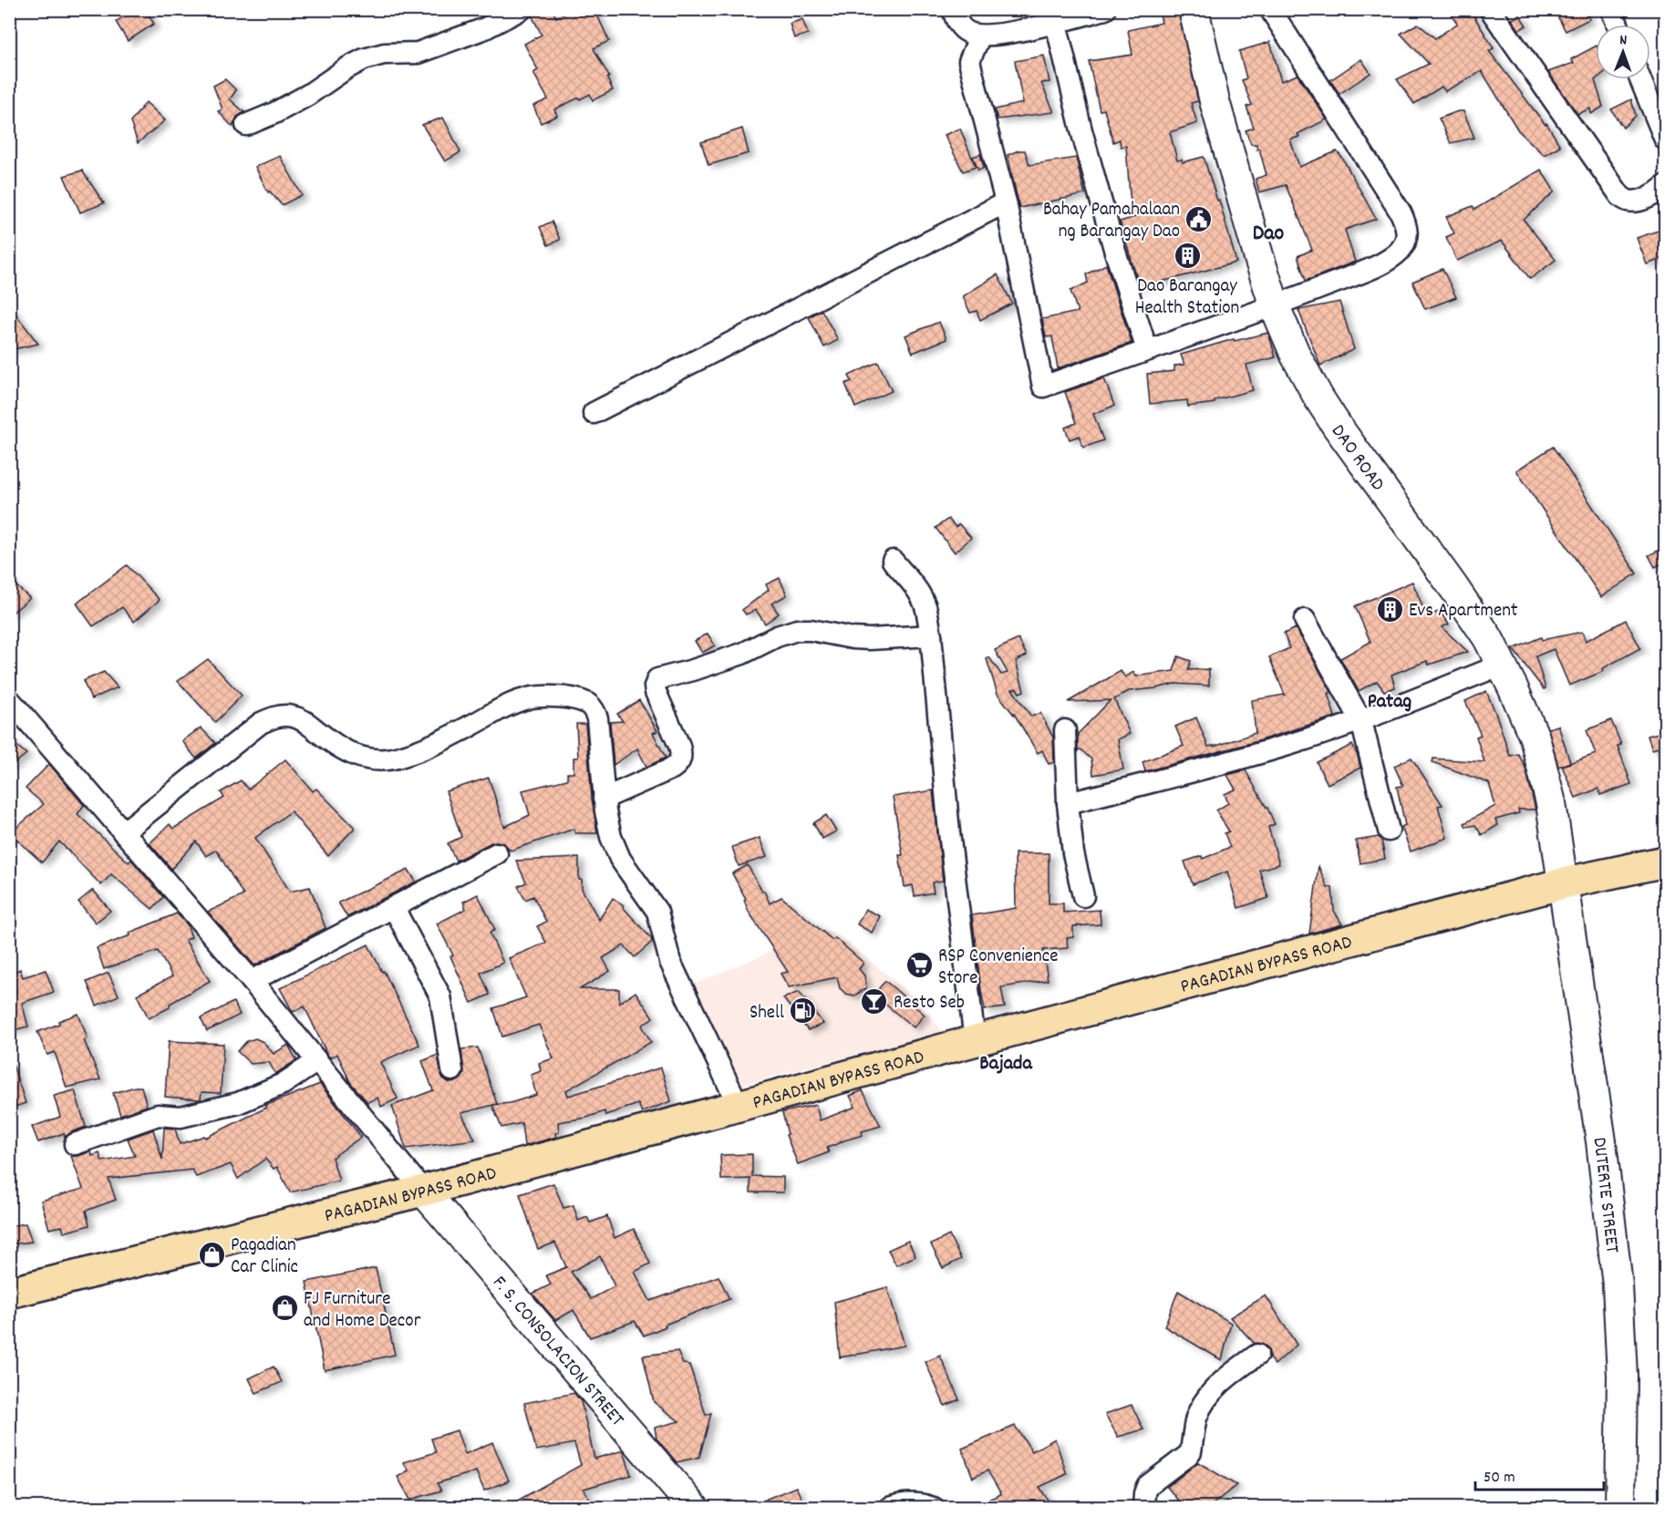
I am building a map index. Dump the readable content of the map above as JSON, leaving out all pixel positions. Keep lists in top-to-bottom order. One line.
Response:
{"streets":{"highway":["PAGADIAN BYPASS ROAD"],"street":["DAO ROAD","DUTERTE STREET","F. S. CONSOLACION STREET"]},"crossings":[["DAO ROAD","PAGADIAN BYPASS ROAD"],["DAO ROAD","DUTERTE STREET"],["PAGADIAN BYPASS ROAD","DUTERTE STREET"],["PAGADIAN BYPASS ROAD","F. S. CONSOLACION STREET"]],"districts":["Dao","Patag","Bajada"],"places":{"public building":["Bahay Pamahalaan ng Barangay Dao"],"building":["Dao Barangay Health Station","Evs Apartment"],"supermarket":["RSP Convenience Store"],"bar":["Resto Seb"],"fuel station":["Shell"],"shop":["Pagadian Car Clinic","FJ Furniture and Home Decor"]},"scale_bar":"50 m","north":"top"}
